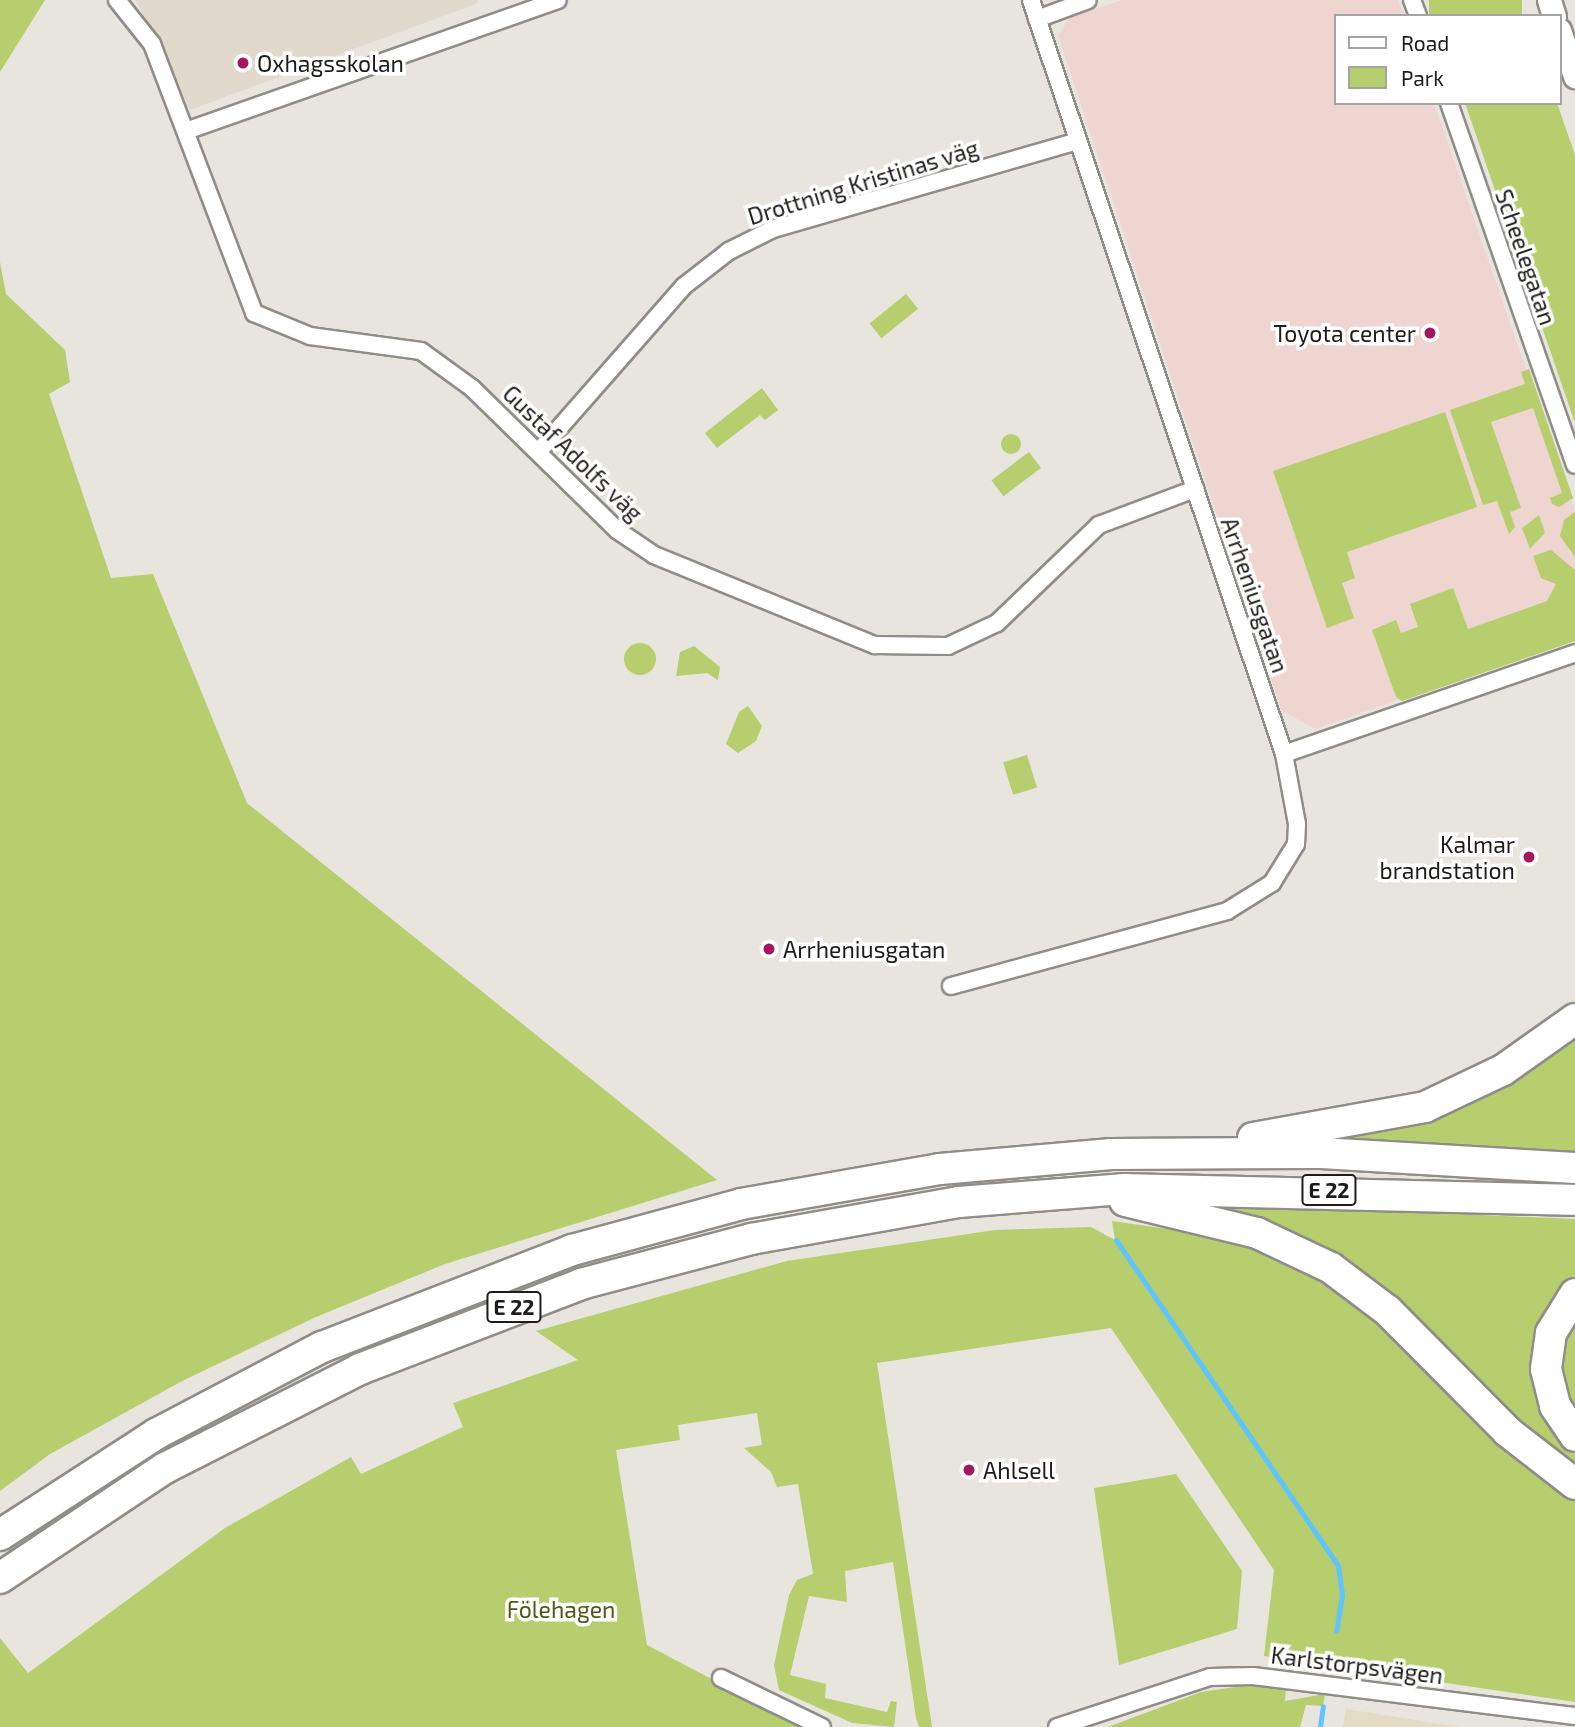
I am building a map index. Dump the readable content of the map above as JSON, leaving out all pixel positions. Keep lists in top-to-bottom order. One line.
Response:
{"streets":{"highway":["E 22"],"street":["Drottning Kristinas väg","Scheelegatan","Gustaf Adolfs väg","Arrheniusgatan","Karlstorpsvägen"]},"crossings":[["Drottning Kristinas väg","Gustaf Adolfs väg"],["Drottning Kristinas väg","Arrheniusgatan"],["Gustaf Adolfs väg","Arrheniusgatan"]],"parks":["Fölehagen"],"places":["Oxhagsskolan","Toyota center","Kalmar brandstation","Arrheniusgatan","Ahlsell"],"legend":["Road","Park"]}
